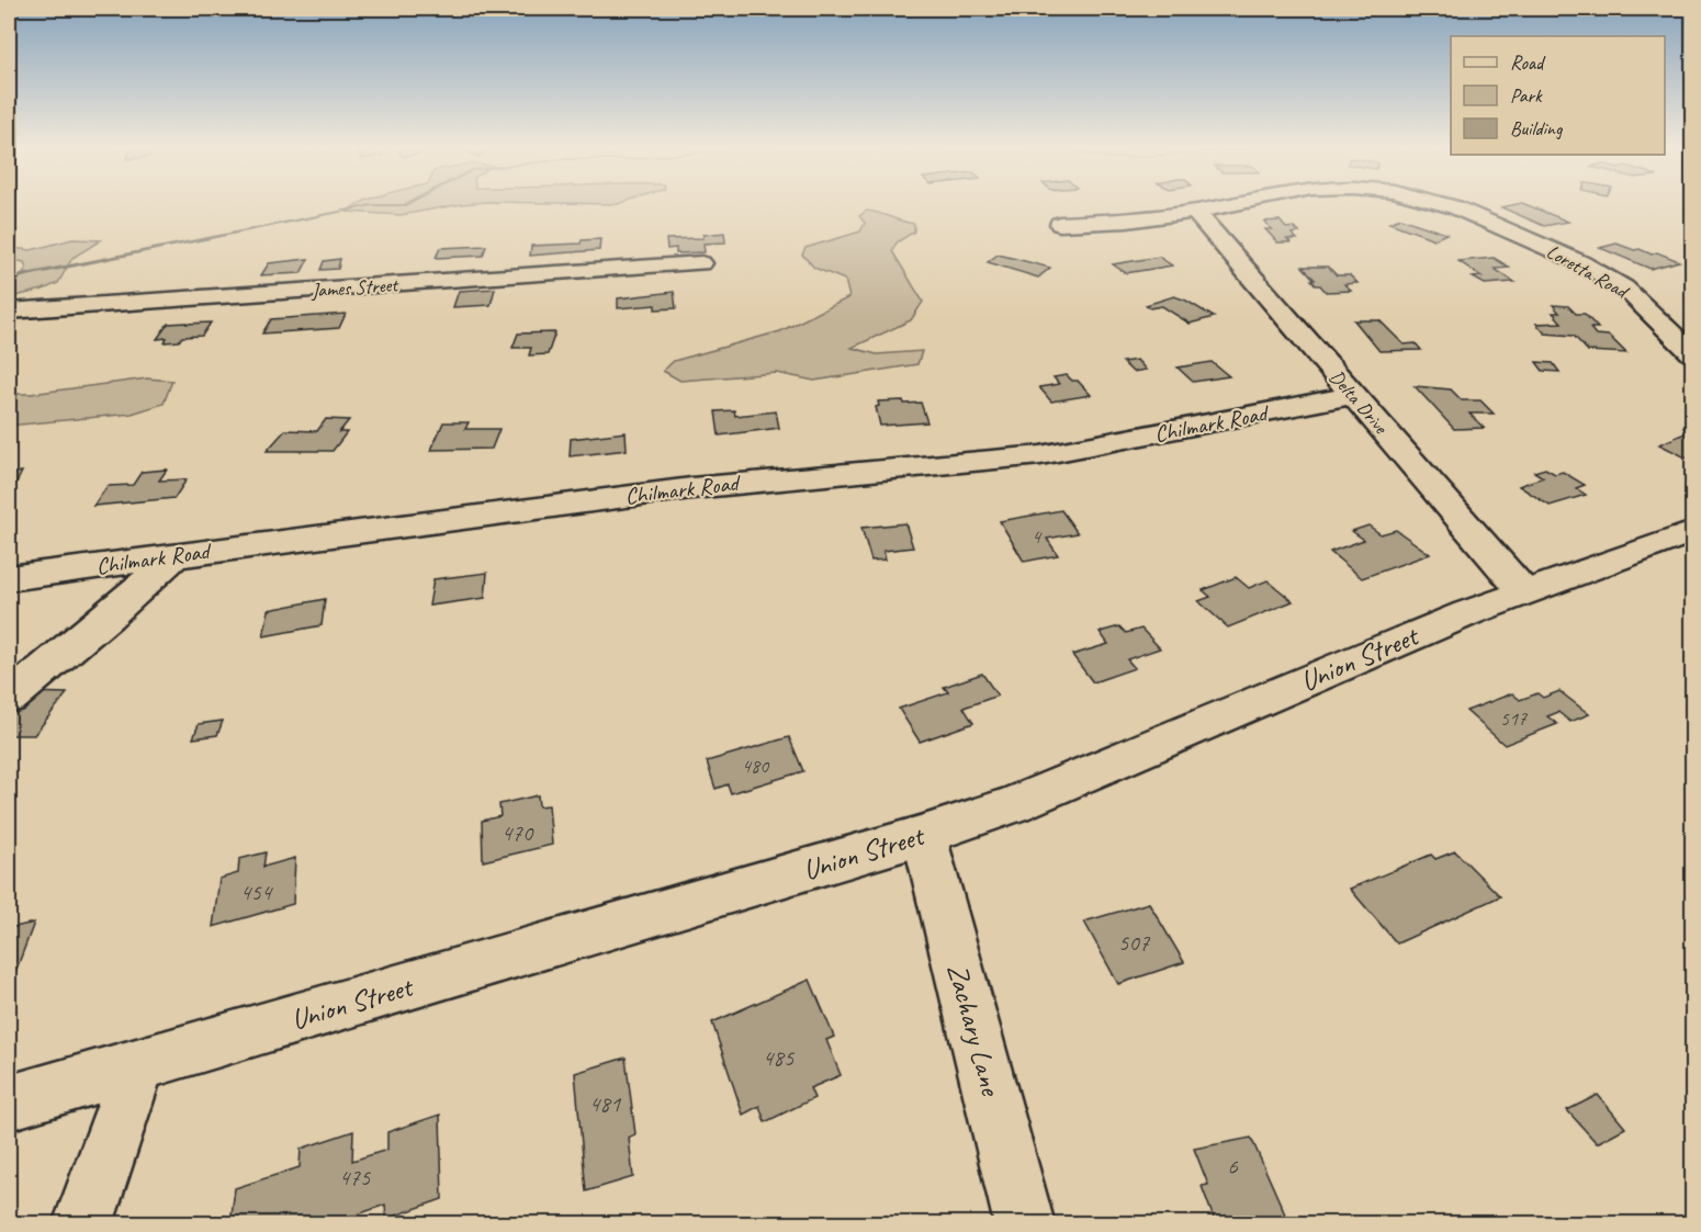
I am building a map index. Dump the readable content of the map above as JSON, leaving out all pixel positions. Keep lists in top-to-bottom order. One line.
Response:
{"streets":{"street":["Loretta Road","James Street","Delta Drive","Chilmark Road","Union Street","Zachary Lane"]},"crossings":[["Loretta Road","Delta Drive"],["Delta Drive","Chilmark Road"],["Delta Drive","Union Street"],["Union Street","Zachary Lane"]],"house_numbers":["4","517","480","470","454","507","485","481","6","475"],"legend":["Road","Park","Building"]}
